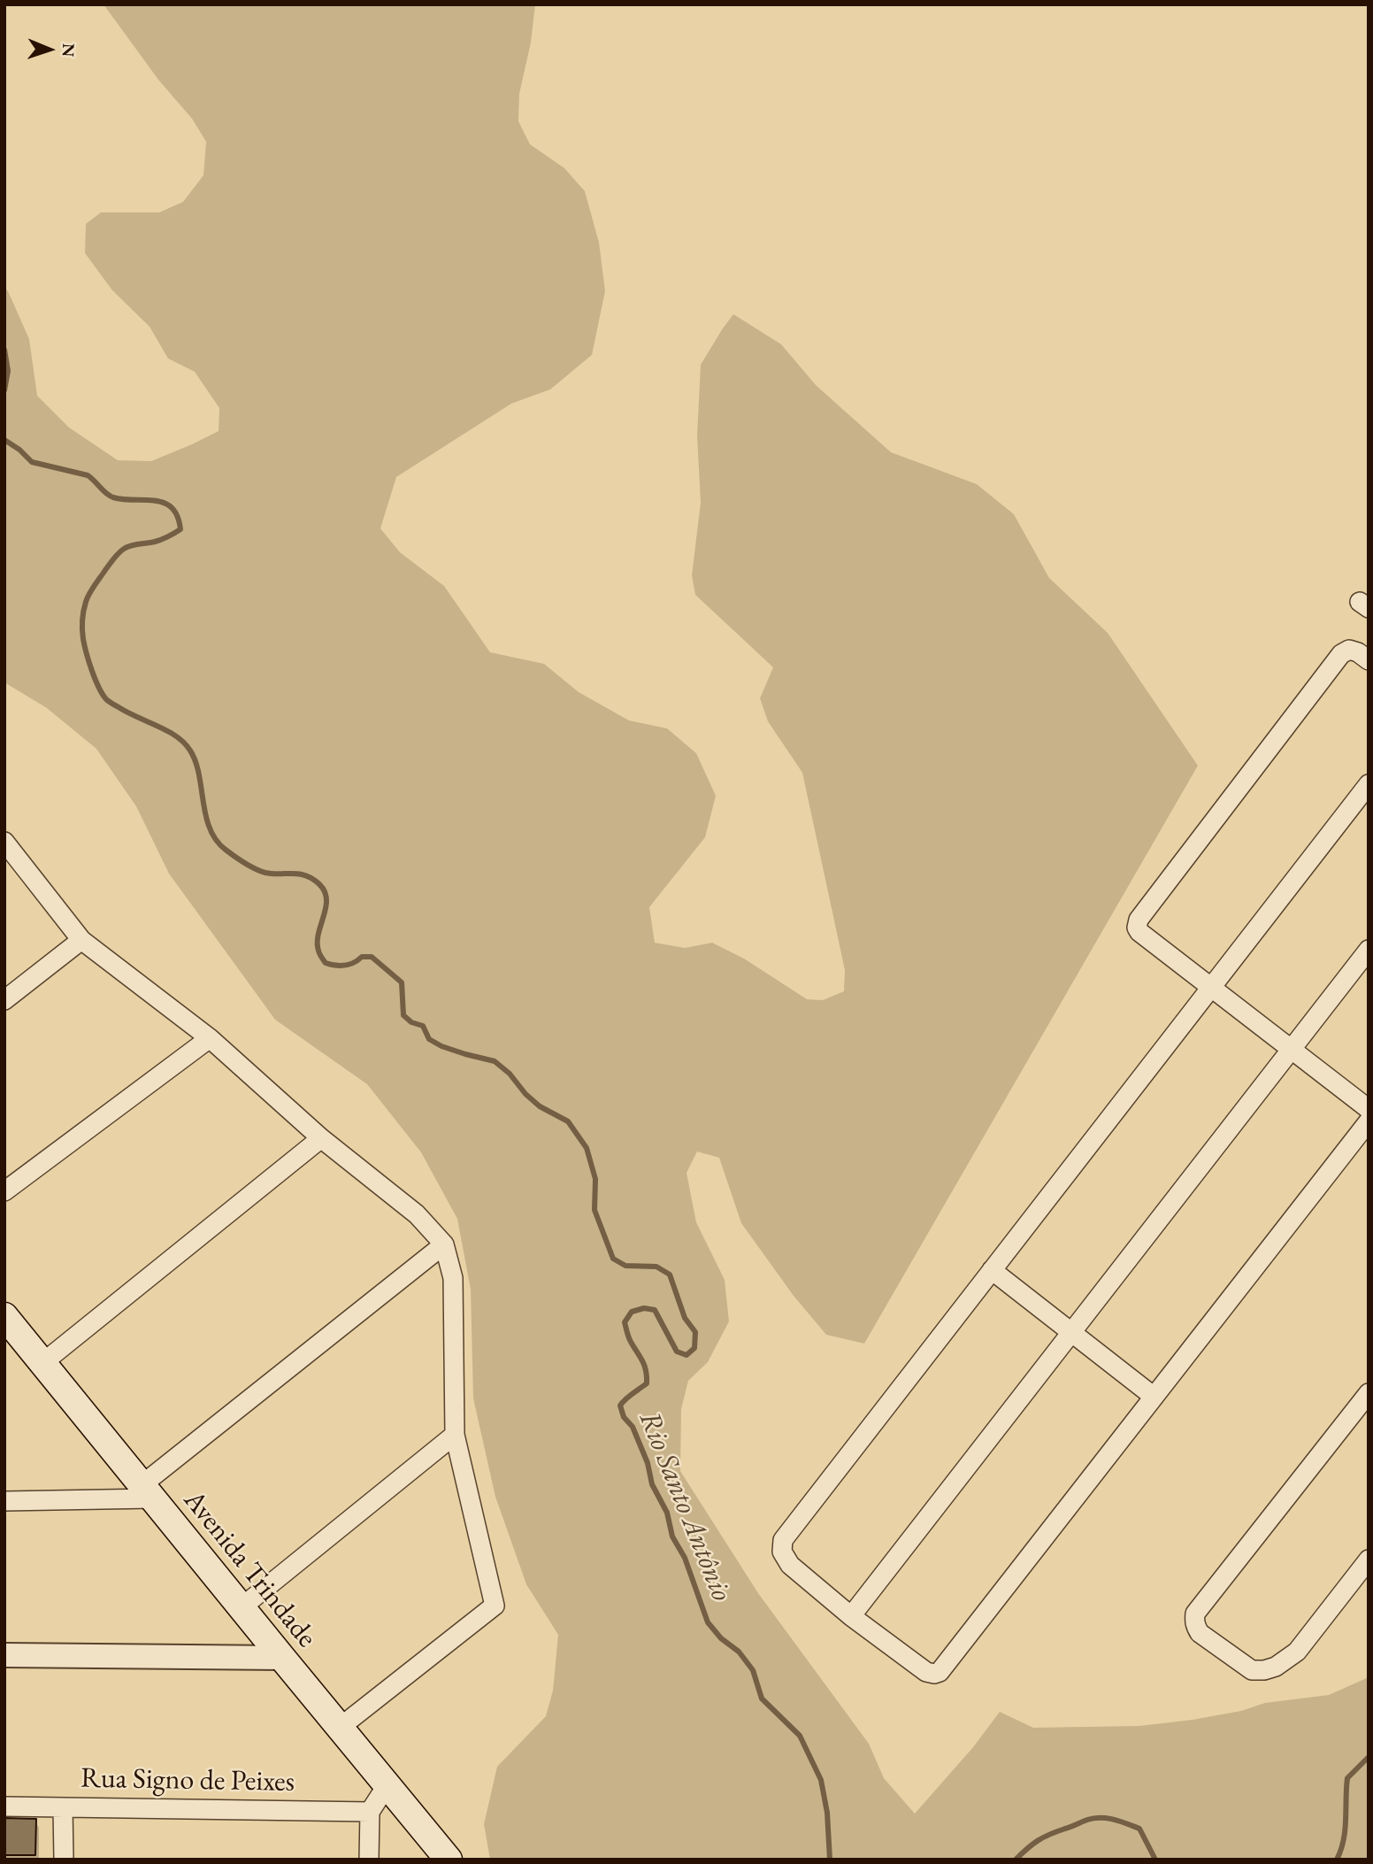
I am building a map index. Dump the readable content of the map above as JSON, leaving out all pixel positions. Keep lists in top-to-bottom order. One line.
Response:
{"streets":{"main road":["Avenida Trindade"],"street":["Rua Signo de Peixes"]},"water":["Rio Santo Antônio"],"north":"right"}
